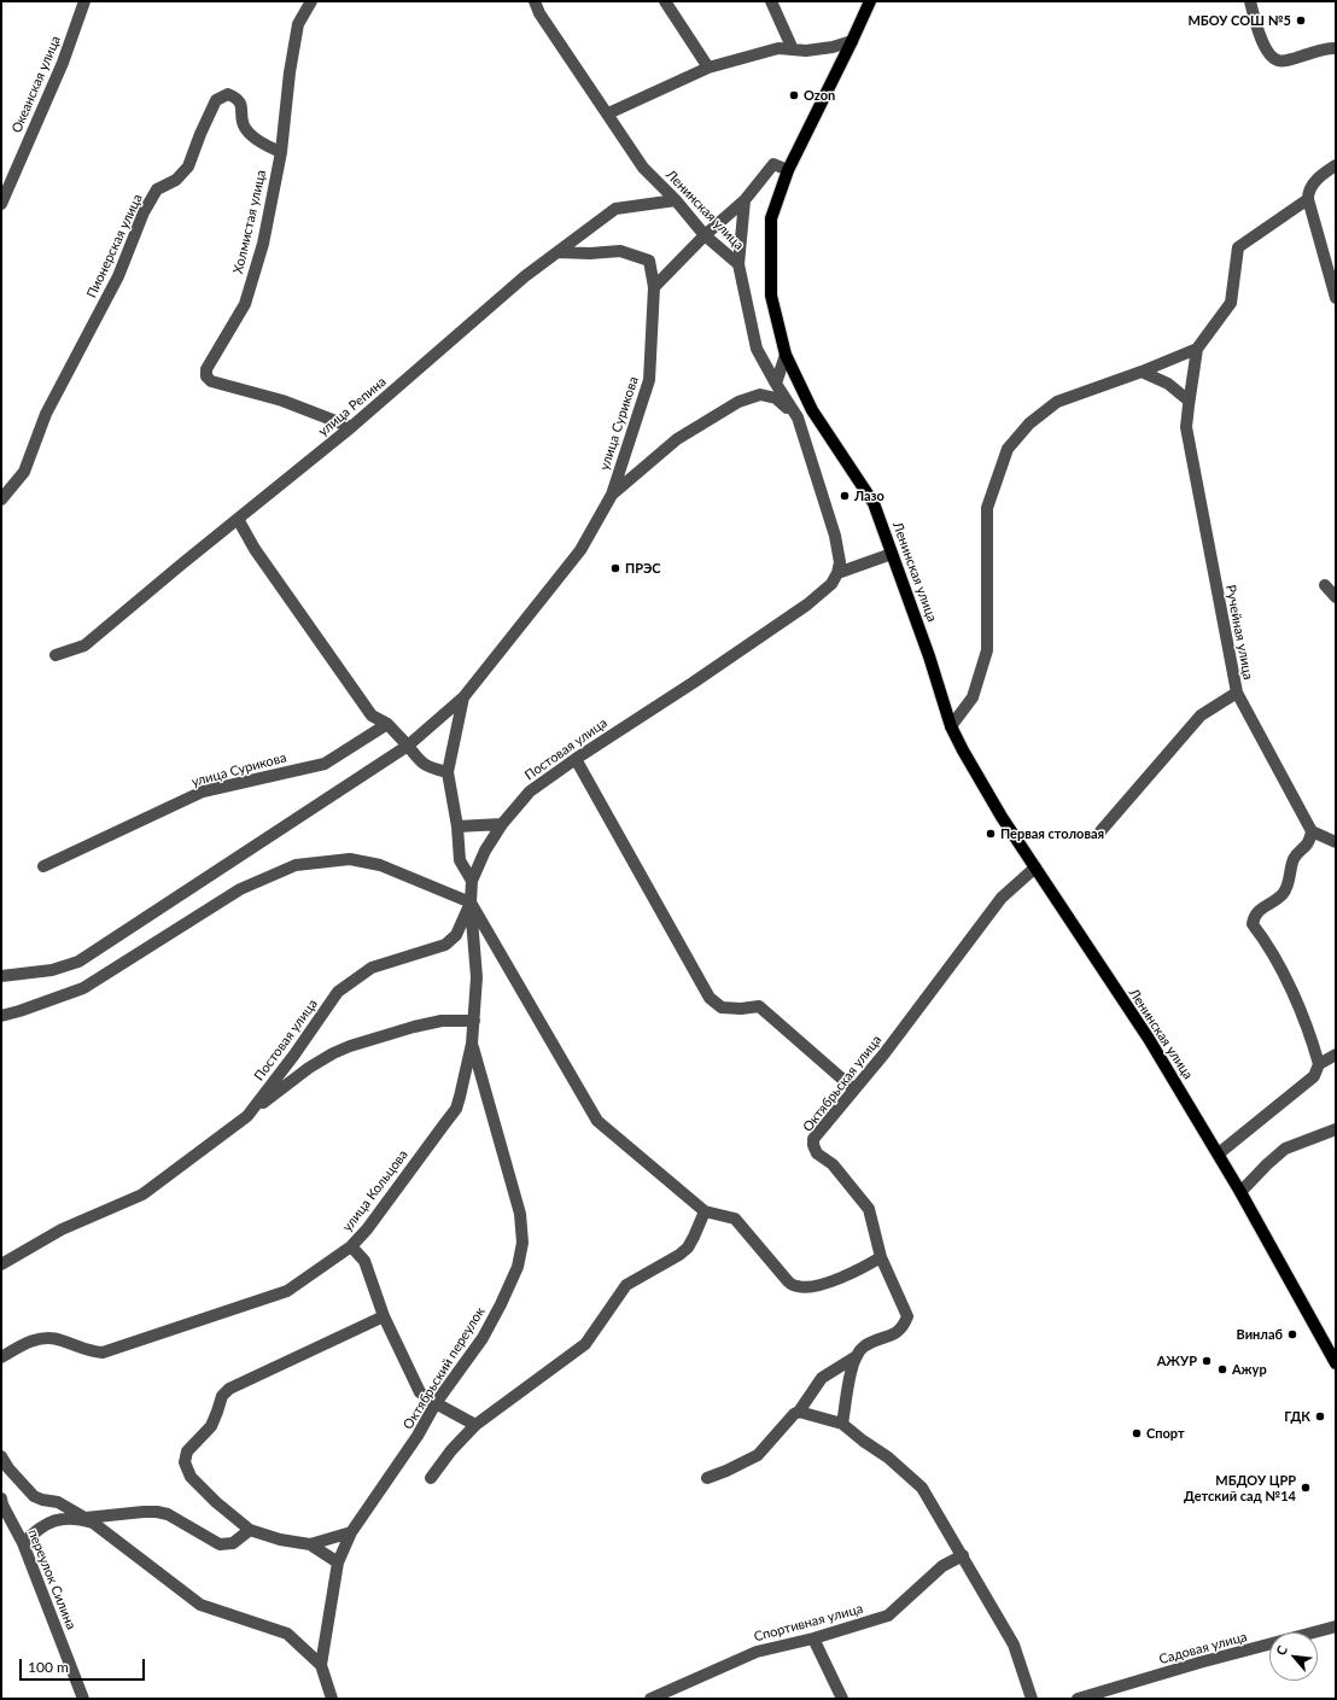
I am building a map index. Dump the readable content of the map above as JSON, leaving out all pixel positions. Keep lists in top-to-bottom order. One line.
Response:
{"streets":{"main road":["Ленинская улица"],"street":["Океанская улица","Холмистая улица","Пионерская улица","улица Репина","улица Сурикова","Ручейная улица","Постовая улица","Октябрьская улица","улица Кольцова","Октябрьский переулок","переулок Силина","Спортивная улица","Садовая улица"]},"crossings":[["Ленинская улица","улица Репина"],["Ленинская улица","улица Сурикова"],["Ленинская улица","Октябрьская улица"],["Холмистая улица","Пионерская улица"],["Холмистая улица","улица Репина"],["улица Репина","улица Сурикова"],["Постовая улица","улица Кольцова"],["улица Кольцова","Октябрьский переулок"]],"places":["МБОУ СОШ №5","Ozon","Лазо","ПРЭС","Первая столовая","Винлаб","АЖУР","Ажур","ГДК","Спорт","МБДОУ ЦРР Детский сад №14"],"scale_bar":"100 m","north":"top left"}
